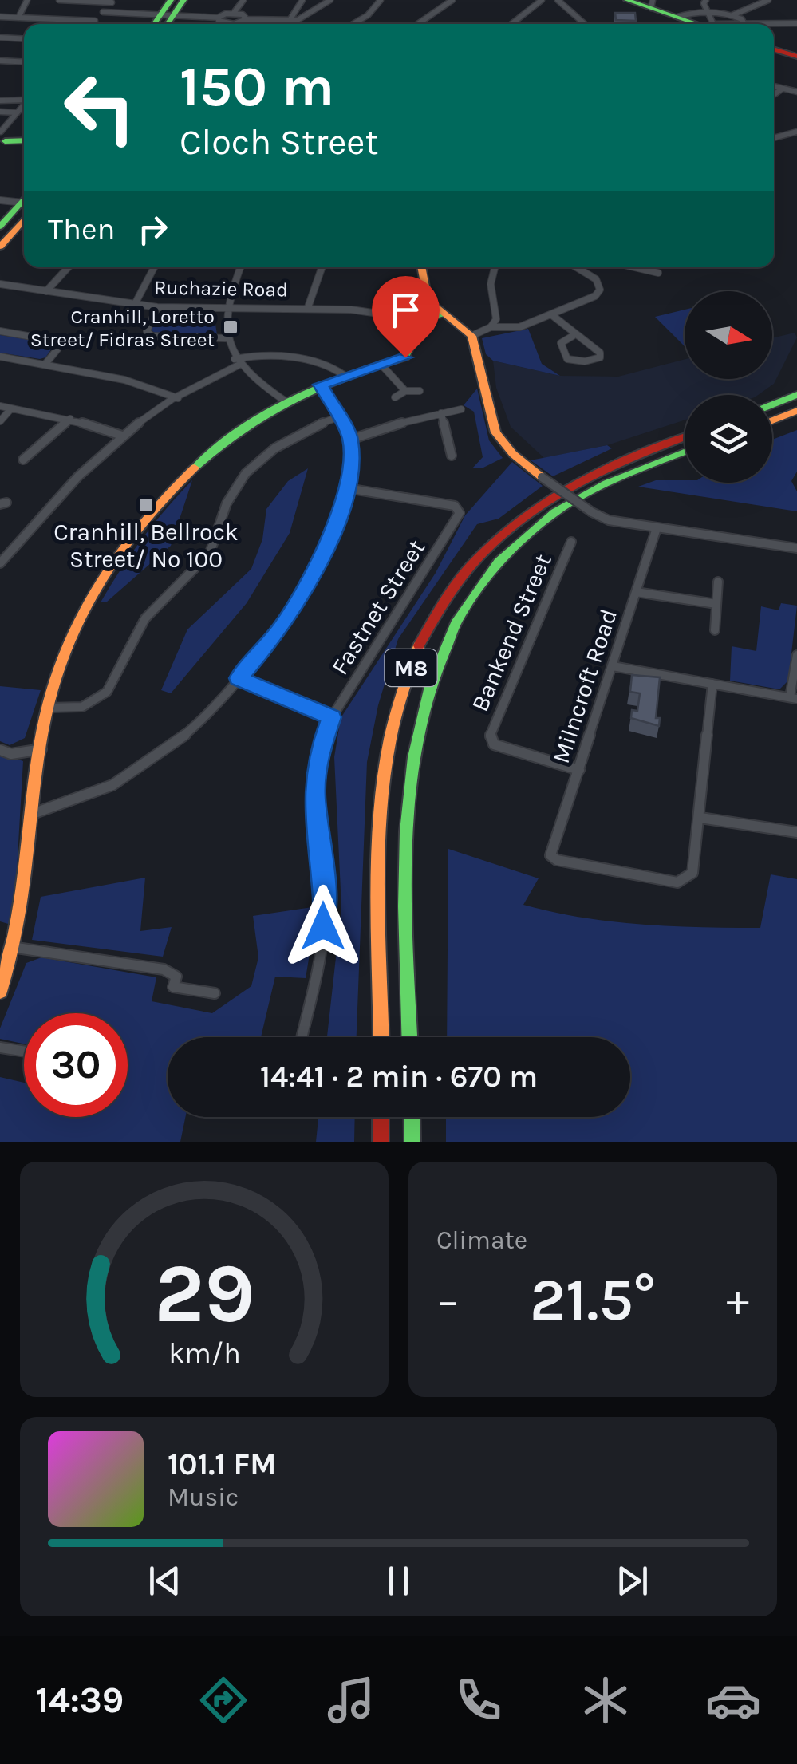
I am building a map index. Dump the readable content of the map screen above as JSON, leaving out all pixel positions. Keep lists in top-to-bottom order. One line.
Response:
{"streets":{"main road":["Ruchazie Road","M8"],"street":["Fastnet Street","Bankend Street","Milncroft Road"]},"crossings":[["Bankend Street","Milncroft Road"]],"places":{"transit":["Cranhill, Loretto Street/ Fidras Street","Cranhill, Bellrock Street/ No 100"]},"north":"right","page":{"turn":["150 m","Cloch Street"],"then":"Then","limit":"30","trip":"14:41 · 2 min · 670 m","tile":"Climate","heat":["−","21.5°","+"],"song":["101.1 FM","Music"],"tabs":"14:39","gauge":["29","km/h"]}}
